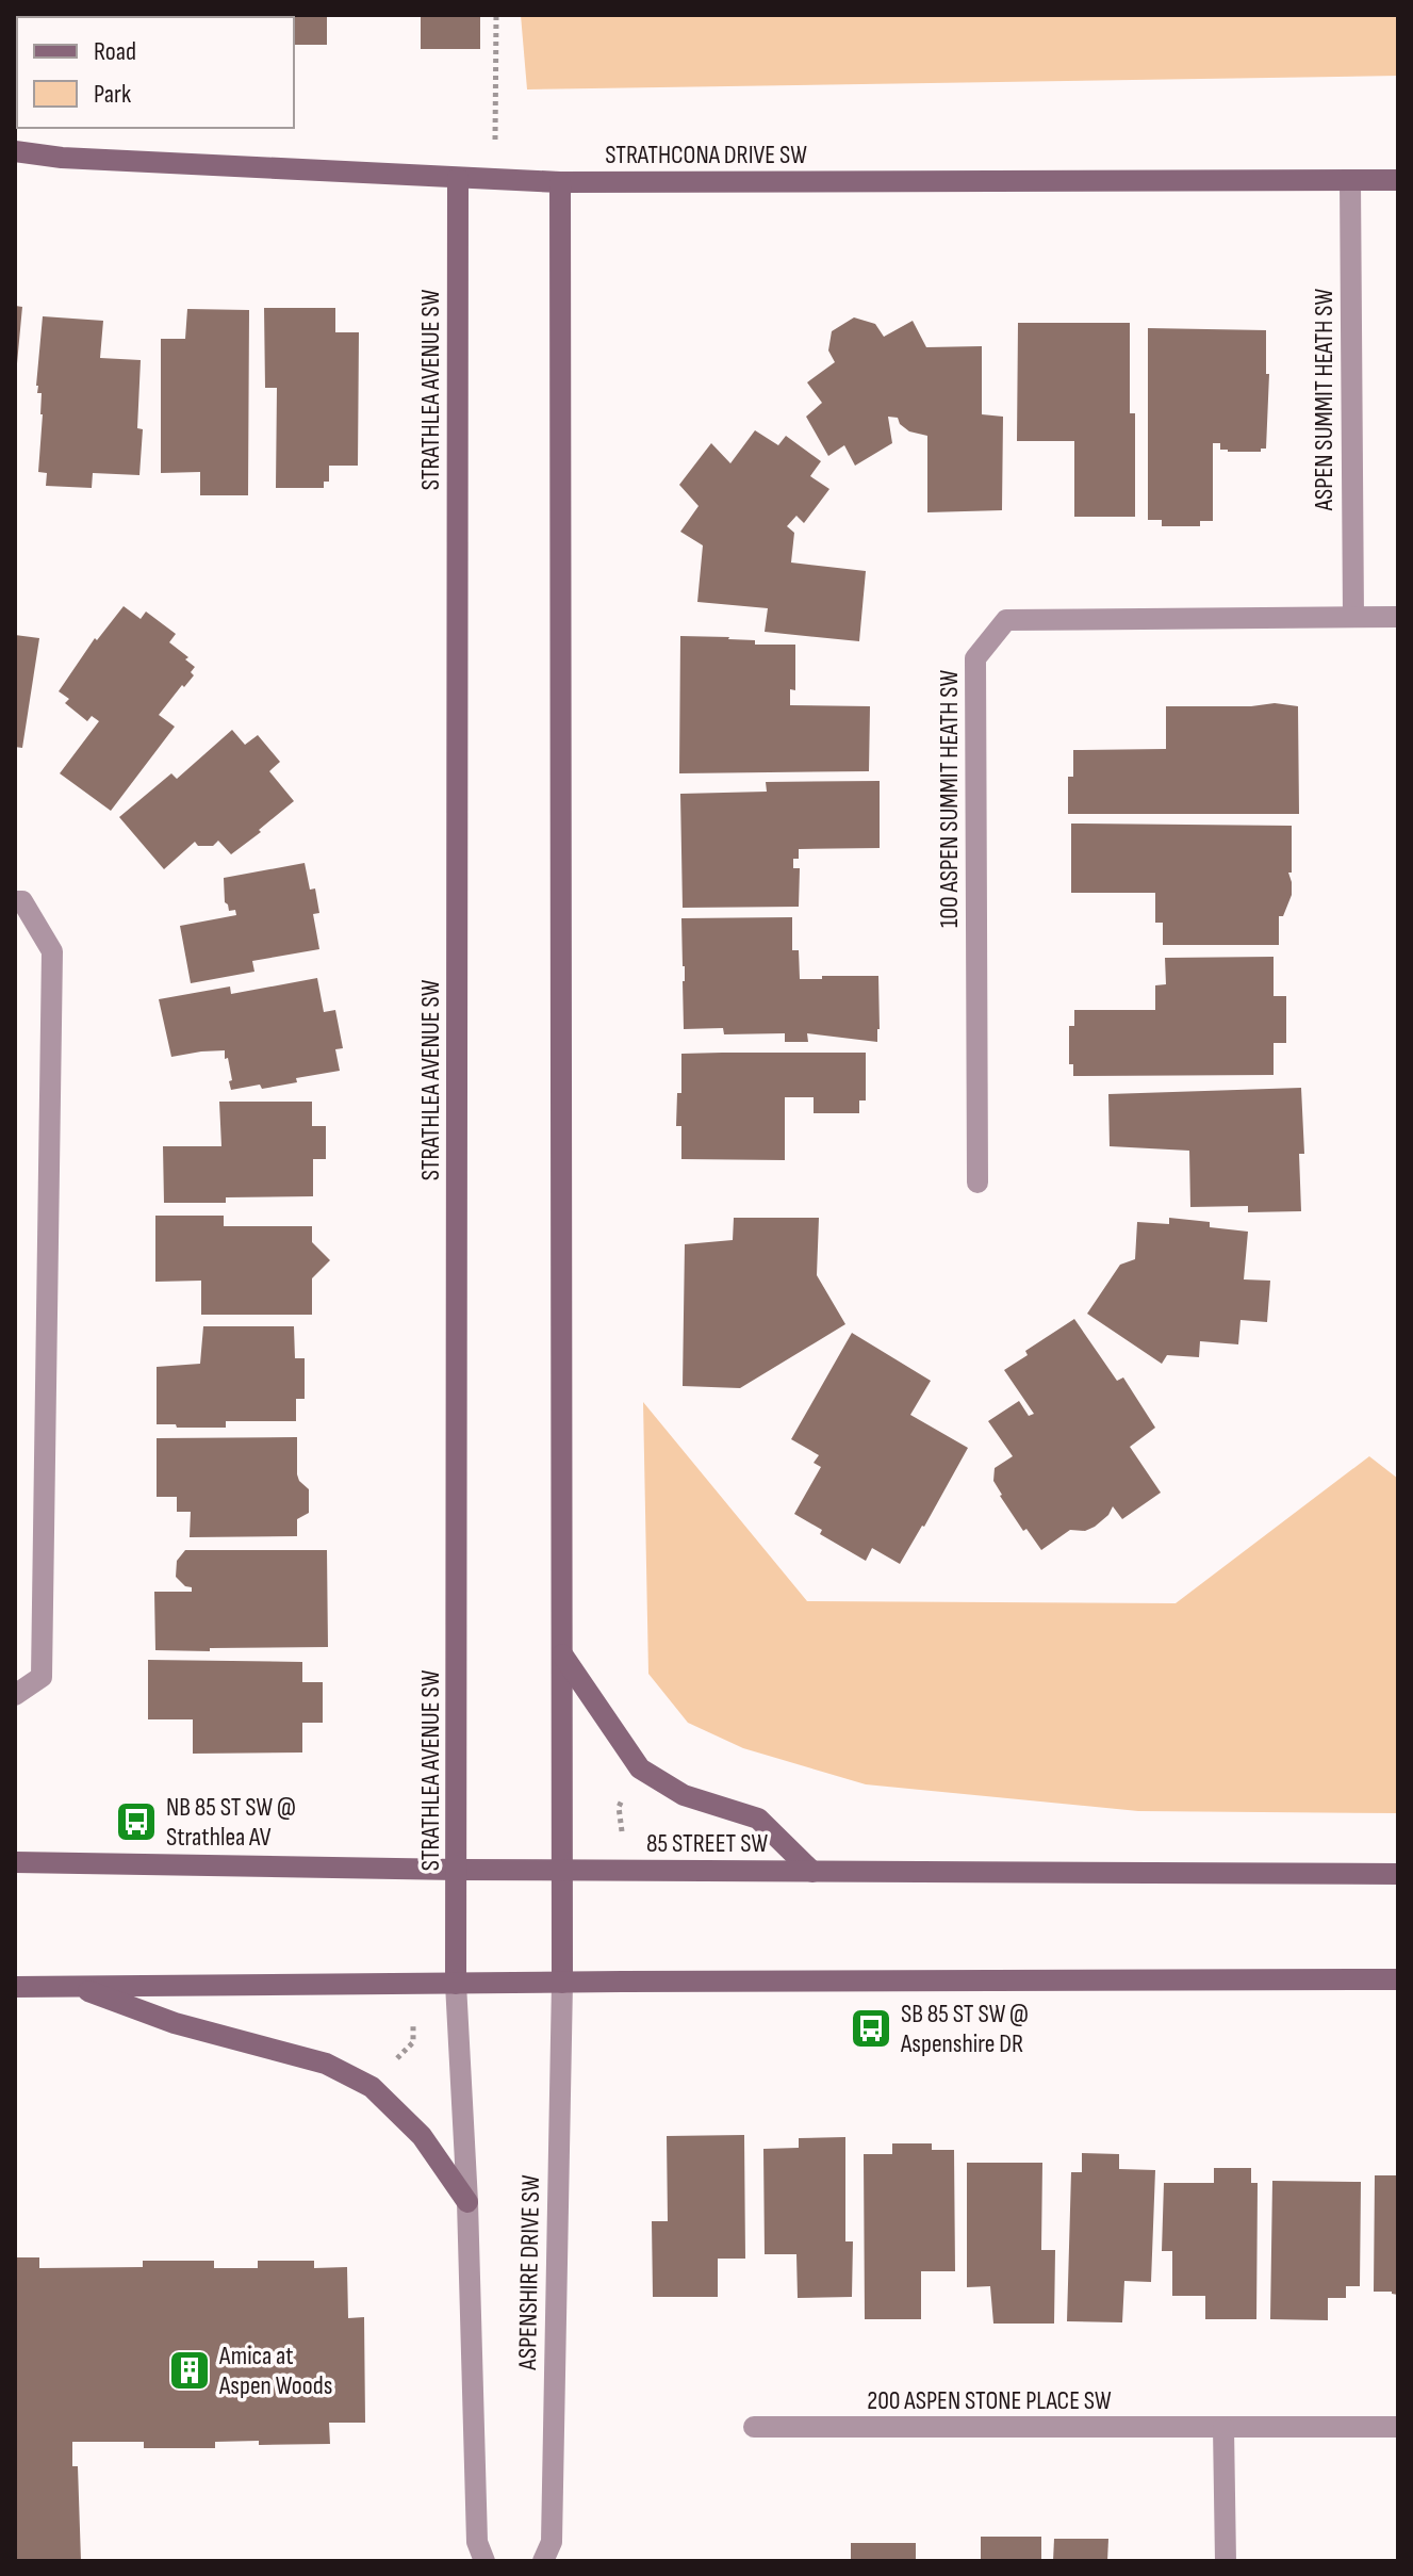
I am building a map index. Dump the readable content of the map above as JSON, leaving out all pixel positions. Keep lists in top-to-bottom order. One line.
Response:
{"streets":{"street":["STRATHCONA DRIVE SW","STRATHLEA AVENUE SW","ASPEN SUMMIT HEATH SW","100 ASPEN SUMMIT HEATH SW","85 STREET SW","ASPENSHIRE DRIVE SW","200 ASPEN STONE PLACE SW"]},"crossings":[["STRATHCONA DRIVE SW","STRATHLEA AVENUE SW"],["STRATHCONA DRIVE SW","ASPEN SUMMIT HEATH SW"],["STRATHLEA AVENUE SW","85 STREET SW"],["ASPEN SUMMIT HEATH SW","100 ASPEN SUMMIT HEATH SW"]],"places":{"bus stop":["NB 85 ST SW @ Strathlea AV","SB 85 ST SW @ Aspenshire DR"],"building":["Amica at Aspen Woods"]},"legend":["Road","Park"]}
